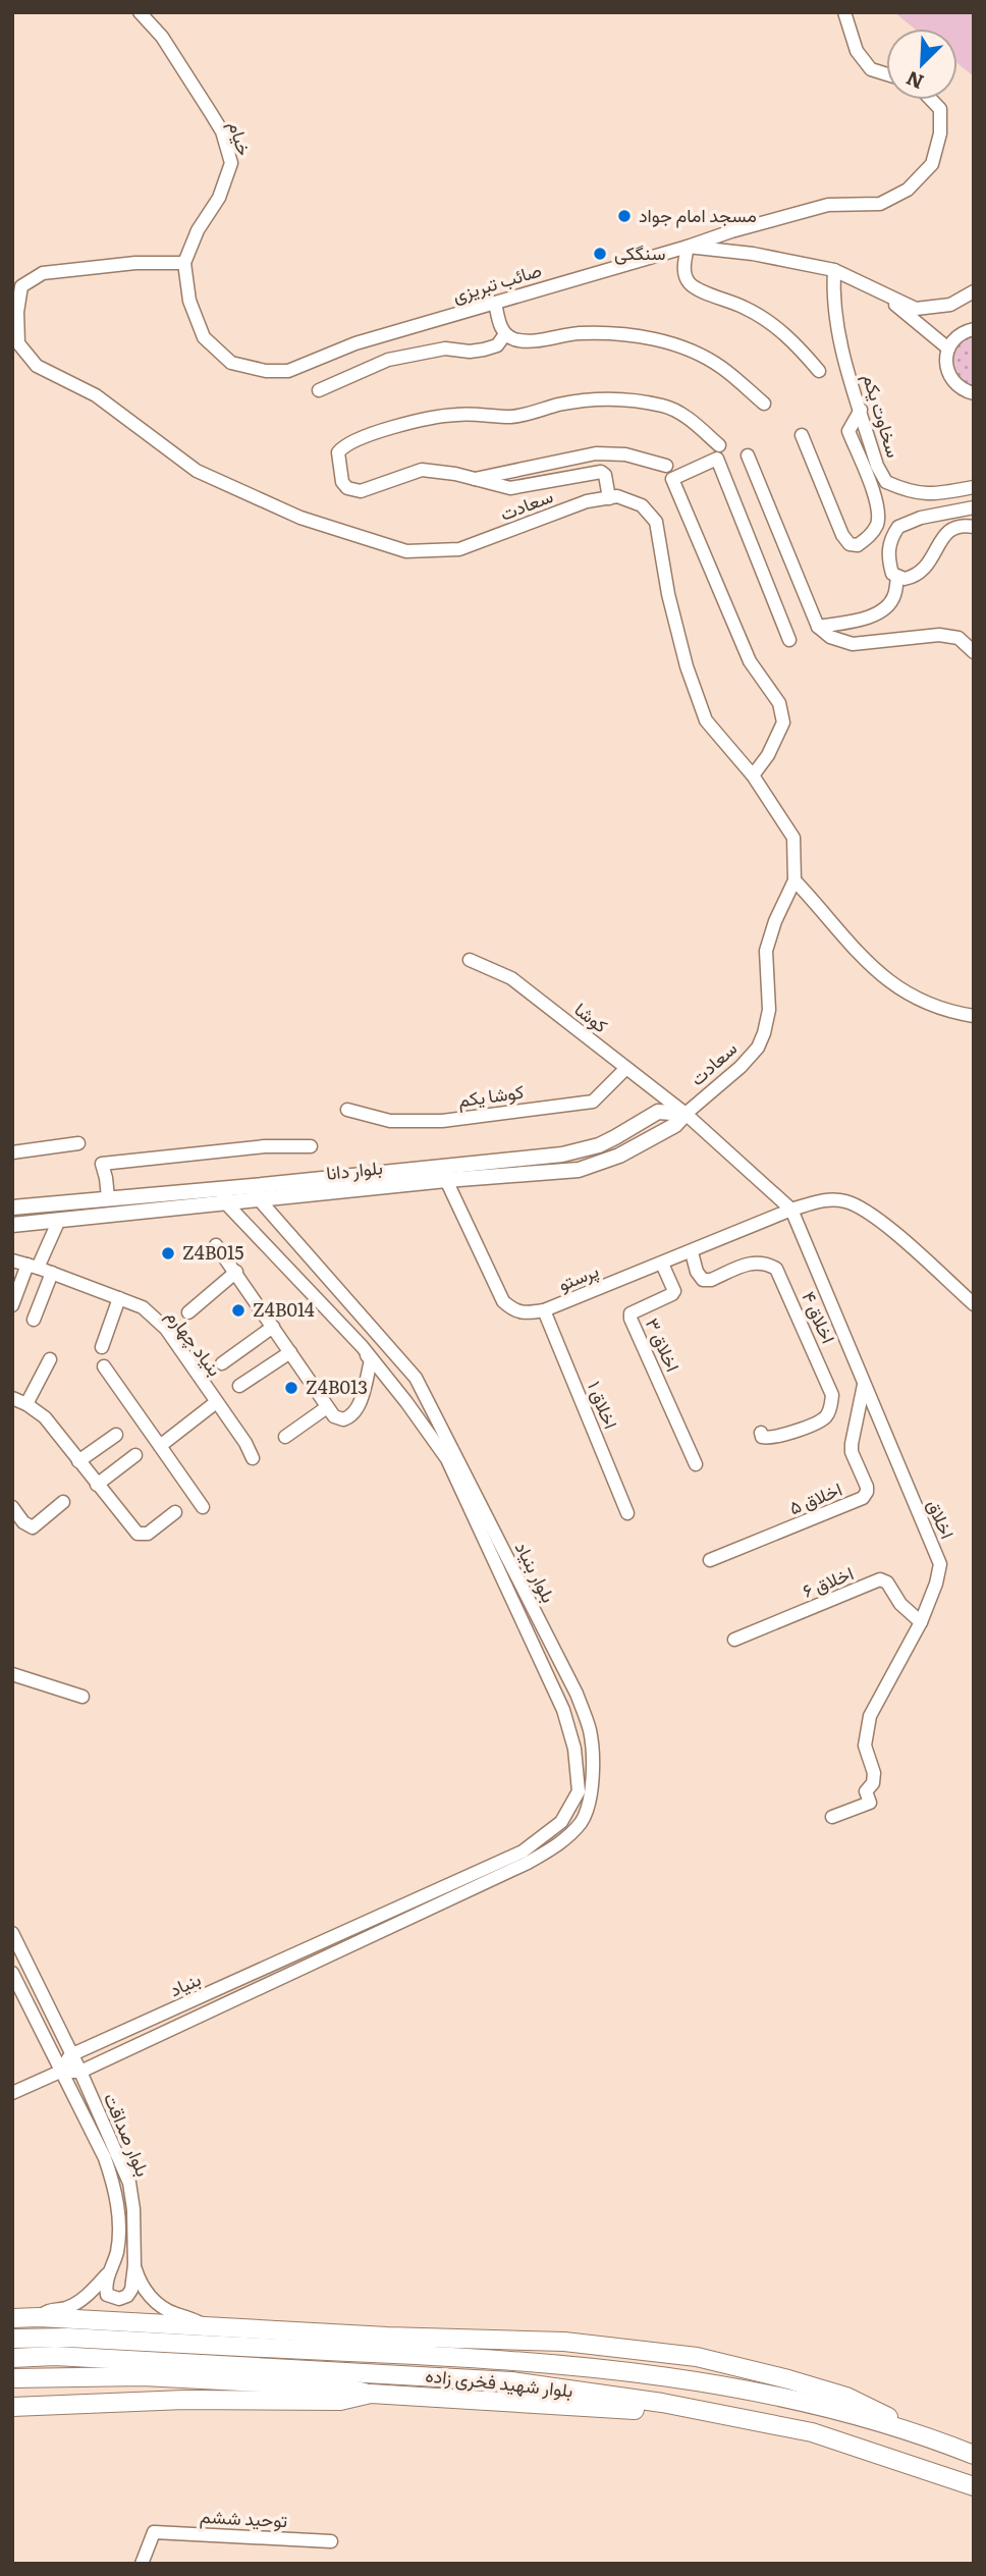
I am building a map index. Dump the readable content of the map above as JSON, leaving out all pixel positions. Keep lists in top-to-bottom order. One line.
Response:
{"streets":{"main road":["بلوار شهید فخری زاده"],"street":["خیام","صائب تبریزی","سخاوت یکم","سعادت","کوشا","کوشا یکم","بلوار دانا","پرستو","اخلاق ۴","بنیاد چهارم","اخلاق ۳","اخلاق ۱","اخلاق ۵","اخلاق","بلوار بنیاد","اخلاق ۶","بنیاد","بلوار صداقت","توحید ششم"]},"crossings":[["خیام","صائب تبریزی"],["خیام","سعادت"],["صائب تبریزی","سخاوت یکم"],["صائب تبریزی","سعادت"],["سعادت","کوشا"],["سعادت","بلوار دانا"],["کوشا","کوشا یکم"],["کوشا","بلوار دانا"],["بلوار دانا","پرستو"],["بلوار دانا","بلوار بنیاد"],["پرستو","اخلاق ۴"],["پرستو","اخلاق ۳"],["پرستو","اخلاق ۱"],["پرستو","اخلاق"],["اخلاق ۵","اخلاق"],["اخلاق","اخلاق ۶"],["بلوار بنیاد","بنیاد"],["بنیاد","بلوار صداقت"]],"places":["مسجد امام جواد","سنگکی","Z4B015","Z4B014","Z4B013"],"north":"bottom left"}
